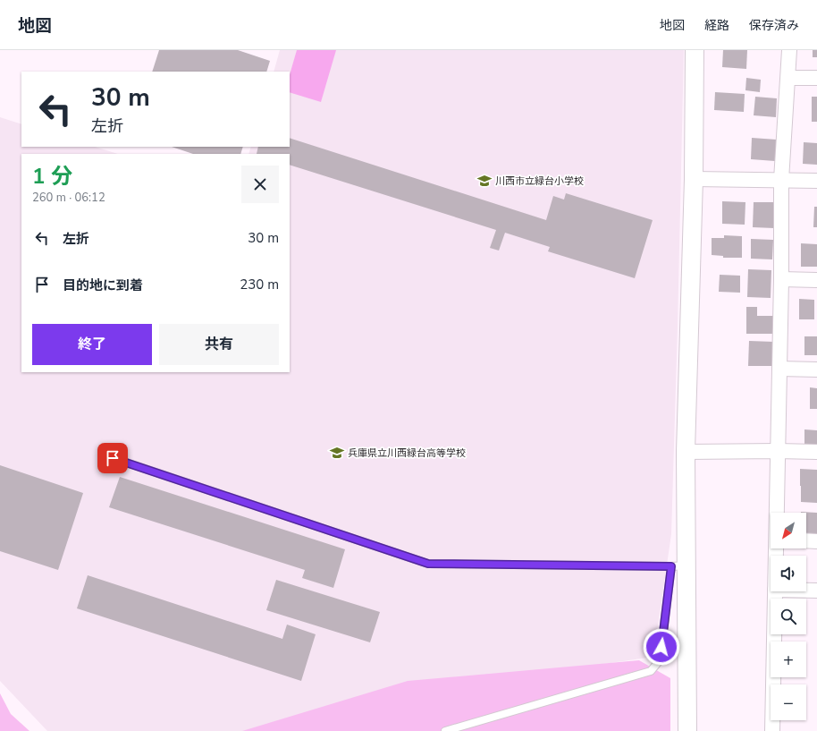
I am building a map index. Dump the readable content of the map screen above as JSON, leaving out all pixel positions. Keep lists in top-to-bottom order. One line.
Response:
{"places":{"school or university":["川西市立緑台小学校","兵庫県立川西緑台高等学校"]},"north":"bottom left","page":{"header":"地図","nav":["地図","経路","保存済み"],"turn":["30 m","左折"],"heading":["1 分","260 m · 06:12"],"list":[{"name":"左折","value":"30 m"},{"name":"目的地に到着","value":"230 m"}],"buttons":["終了","共有"],"map_buttons":["+","−"]}}
